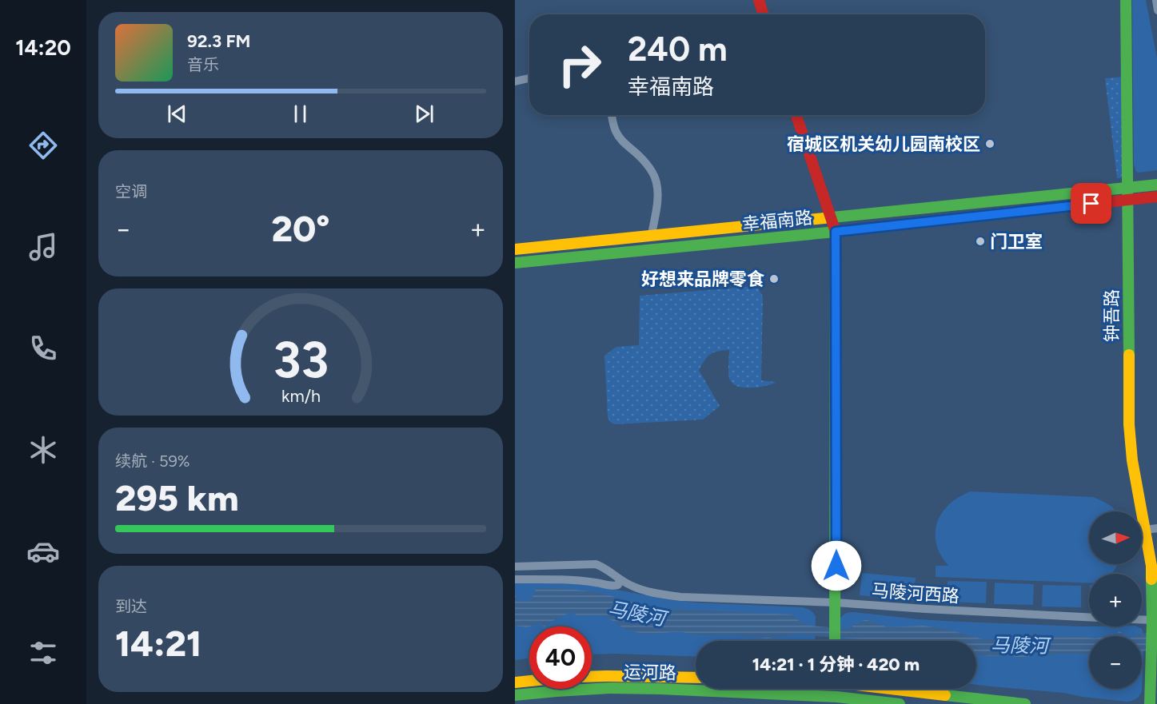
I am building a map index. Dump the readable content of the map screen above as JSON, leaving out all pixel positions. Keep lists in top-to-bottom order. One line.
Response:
{"streets":{"street":["幸福南路","钟吾路","马陵河西路","运河路"]},"crossings":[["幸福南路","钟吾路"]],"water":["马陵河"],"places":["宿城区机关幼儿园南校区","门卫室","好想来品牌零食"],"north":"right","page":{"tabs":"14:20","turn":["240 m","幸福南路"],"song":["92.3 FM","音乐"],"tile":["空调",["续航 · 59%","295 km"],["到达","14:21"]],"heat":["−","20°","+"],"map_buttons":["+","−"],"limit":"40","trip":"14:21 · 1 分钟 · 420 m","gauge":["33","km/h"]}}
